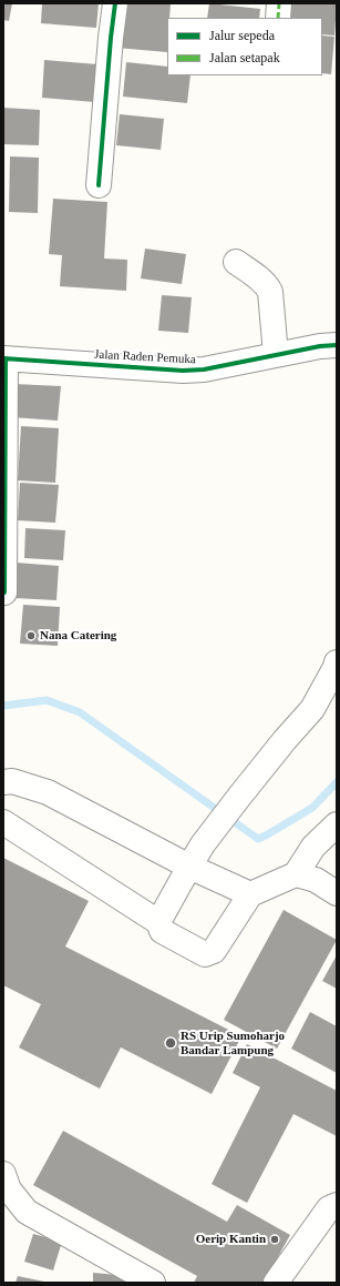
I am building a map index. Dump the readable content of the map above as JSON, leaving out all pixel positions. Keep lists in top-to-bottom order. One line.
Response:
{"streets":{"street":["Jalan Raden Pemuka"]},"places":["Nana Catering","RS Urip Sumoharjo Bandar Lampung","Oerip Kantin"],"legend":["Jalur sepeda","Jalan setapak"]}
